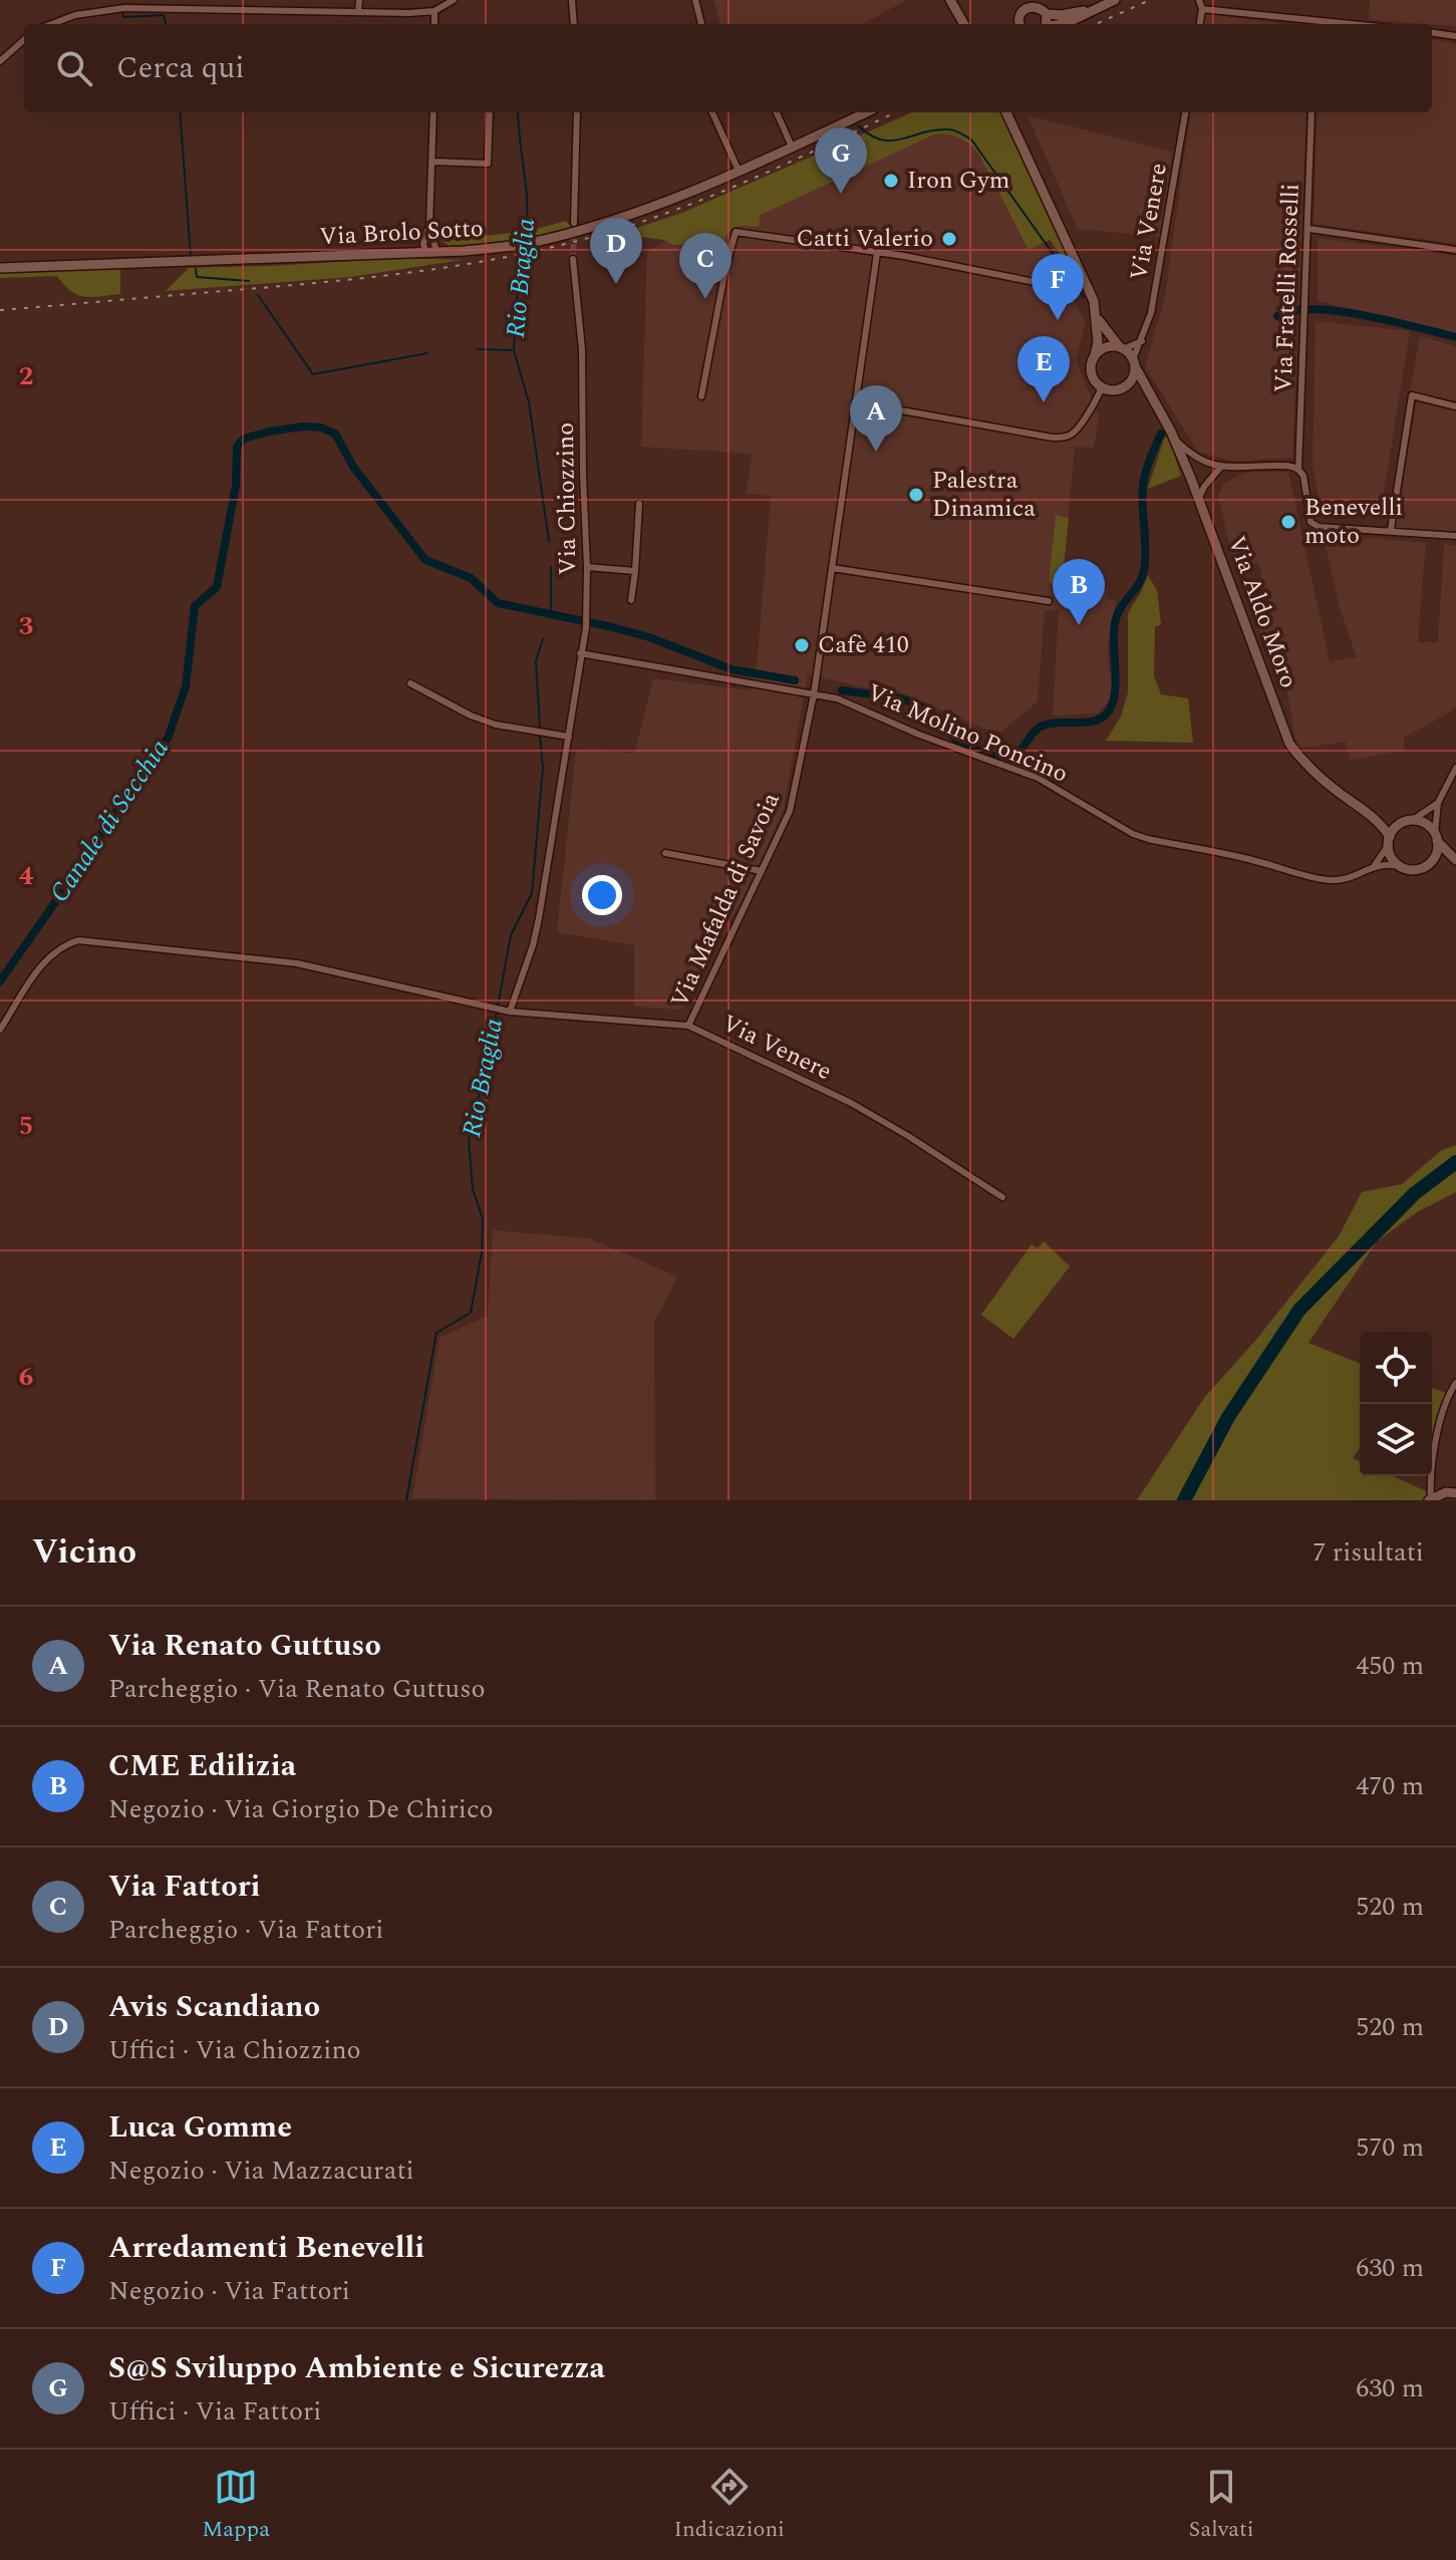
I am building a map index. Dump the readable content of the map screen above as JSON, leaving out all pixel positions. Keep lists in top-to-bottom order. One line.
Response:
{"streets":{"main road":["Via Brolo Sotto","Via Aldo Moro"],"street":["Via Venere","Via Fratelli Rosselli","Via Chiozzino","Via Molino Poncino","Via Mafalda di Savoia"]},"crossings":[["Via Venere","Via Chiozzino"],["Via Venere","Via Aldo Moro"],["Via Venere","Via Mafalda di Savoia"],["Via Chiozzino","Via Molino Poncino"],["Via Aldo Moro","Via Molino Poncino"],["Via Molino Poncino","Via Mafalda di Savoia"]],"water":["Rio Braglia","Canale di Secchia"],"places":["Iron Gym","Catti Valerio","Palestra Dinamica","Benevelli moto","Cafè 410"],"page":{"search":"Cerca qui","pins":["G","D","C","F","E","A","B"],"heading":["Vicino","7 risultati"],"list":[{"mark":"A","name":"Via Renato Guttuso","note":"Parcheggio · Via Renato Guttuso","value":"450 m"},{"mark":"B","name":"CME Edilizia","note":"Negozio · Via Giorgio De Chirico","value":"470 m"},{"mark":"C","name":"Via Fattori","note":"Parcheggio · Via Fattori","value":"520 m"},{"mark":"D","name":"Avis Scandiano","note":"Uffici · Via Chiozzino","value":"520 m"},{"mark":"E","name":"Luca Gomme","note":"Negozio · Via Mazzacurati","value":"570 m"},{"mark":"F","name":"Arredamenti Benevelli","note":"Negozio · Via Fattori","value":"630 m"},{"mark":"G","name":"S@S Sviluppo Ambiente e Sicurezza","note":"Uffici · Via Fattori","value":"630 m"}],"nav":["Mappa","Indicazioni","Salvati"]},"grid":{"rows":["2","3","4","5","6"]}}
